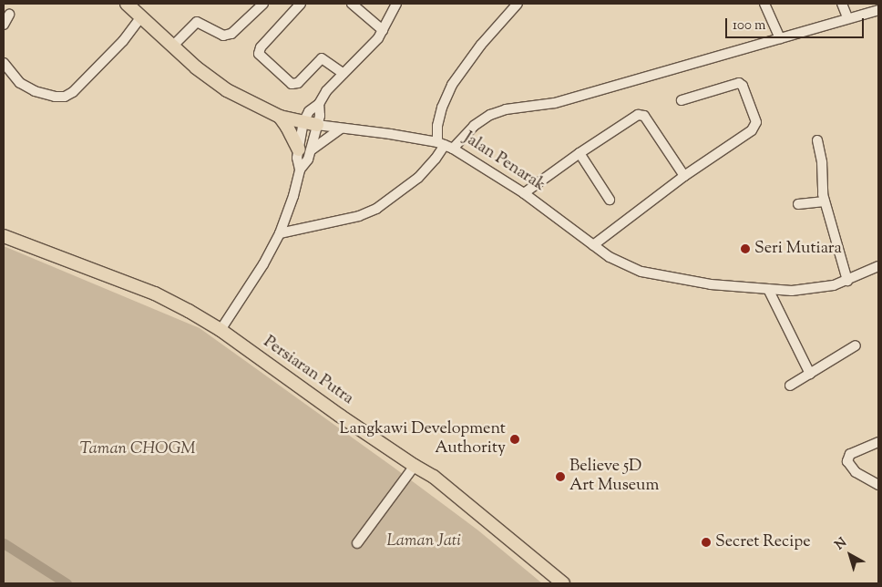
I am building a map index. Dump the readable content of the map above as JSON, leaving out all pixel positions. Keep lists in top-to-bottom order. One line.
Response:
{"streets":{"main road":["Jalan Penarak","Persiaran Putra"]},"parks":["Taman CHOGM","Laman Jati"],"places":["Seri Mutiara","Langkawi Development Authority","Believe 5D Art Museum","Secret Recipe"],"scale_bar":"100 m","north":"top left"}
